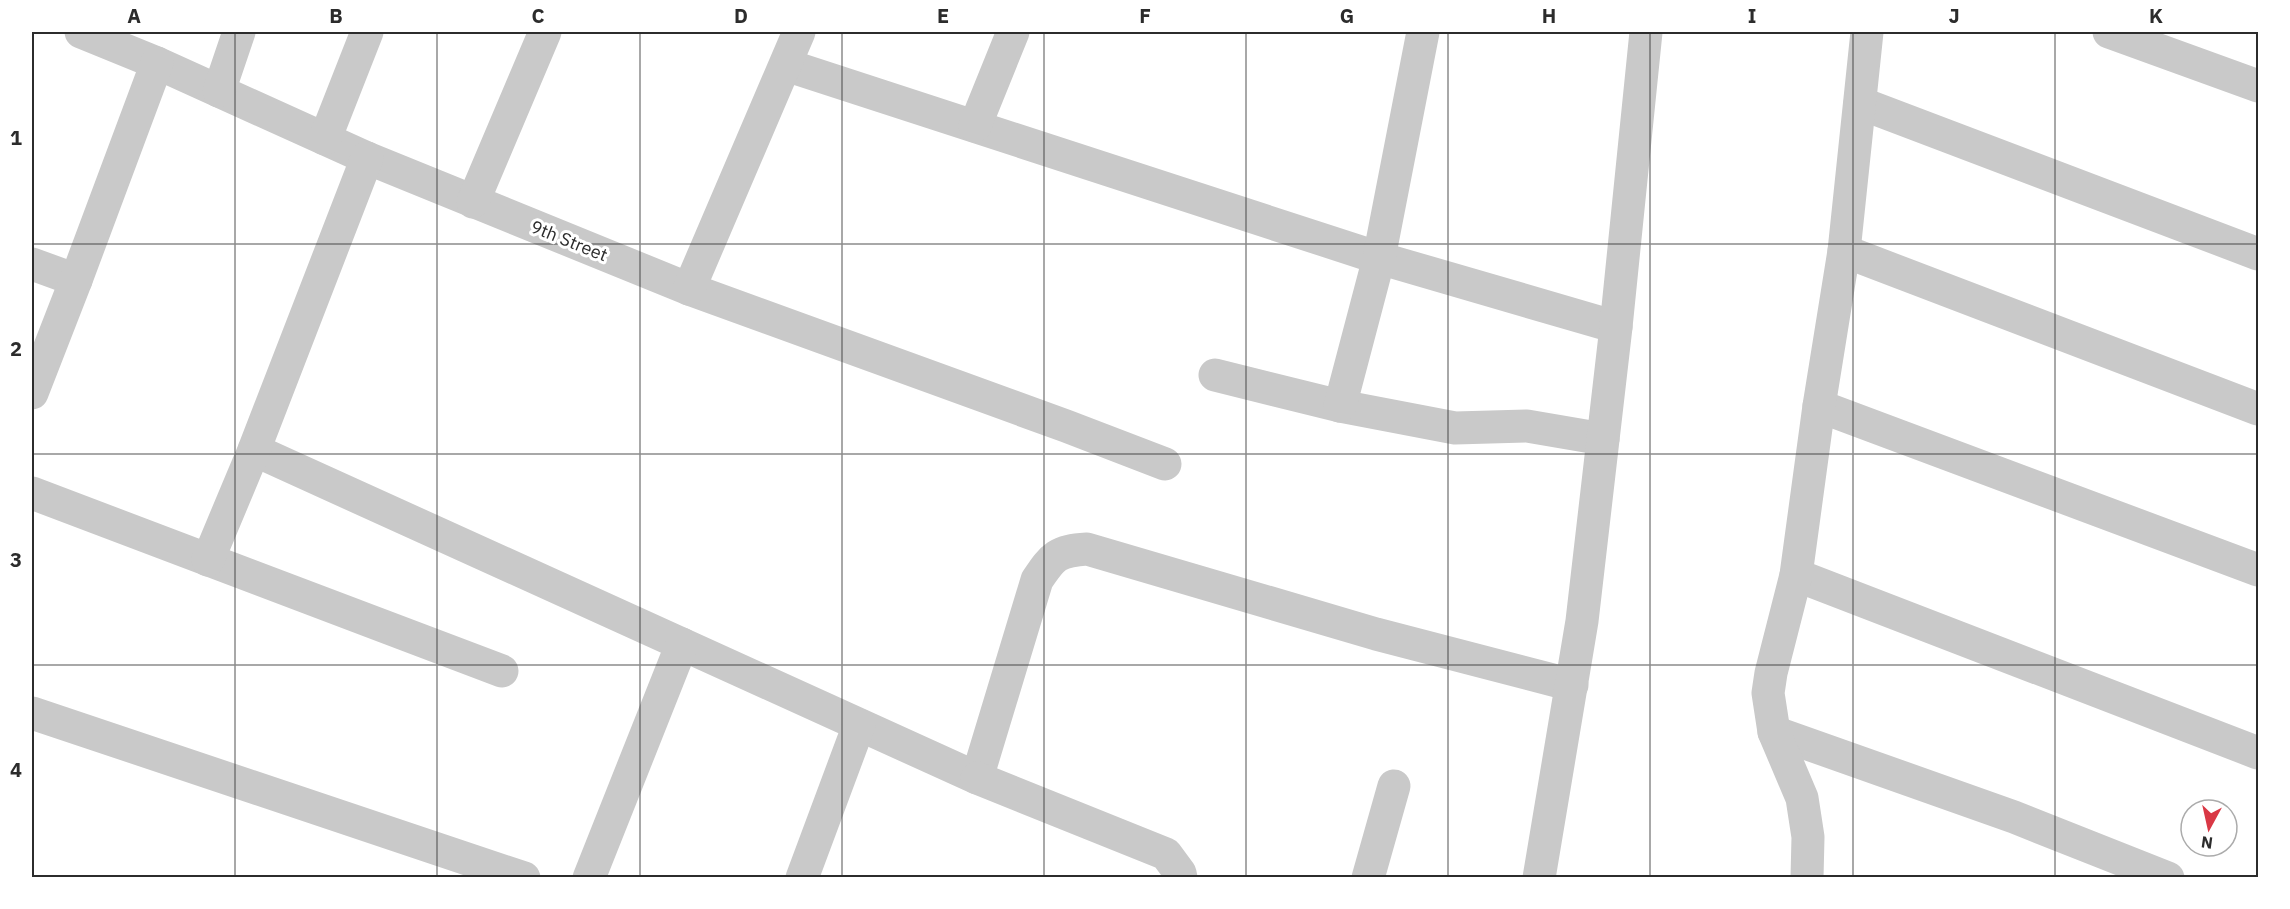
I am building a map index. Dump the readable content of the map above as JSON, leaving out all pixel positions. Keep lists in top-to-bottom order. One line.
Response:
{"streets":{"street":["9th Street"]},"north":"bottom","grid":{"columns":["A","B","C","D","E","F","G","H","I","J","K"],"rows":["1","2","3","4"]}}
